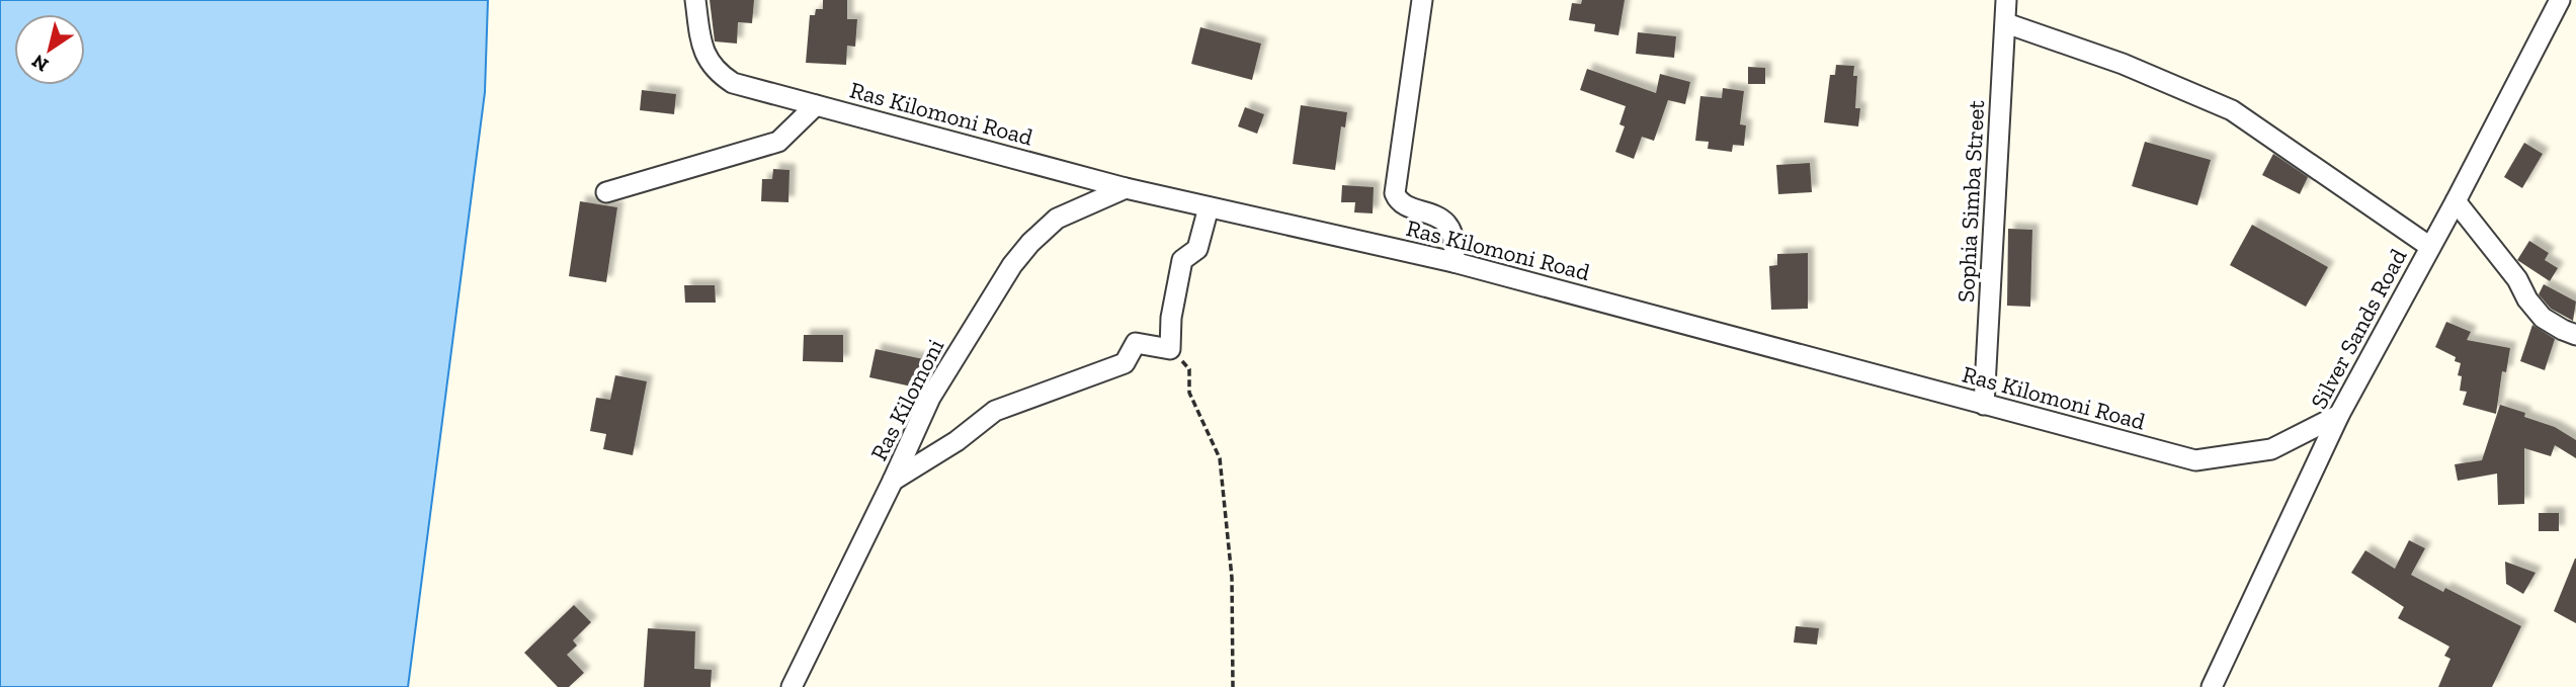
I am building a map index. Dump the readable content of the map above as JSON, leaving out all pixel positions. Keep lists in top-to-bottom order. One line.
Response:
{"streets":{"street":["Ras Kilomoni Road","Sophia Simba Street","Silver Sands Road","Ras Kilomoni"]},"crossings":[["Ras Kilomoni Road","Sophia Simba Street"],["Ras Kilomoni Road","Silver Sands Road"],["Ras Kilomoni Road","Ras Kilomoni"]],"north":"bottom left"}
